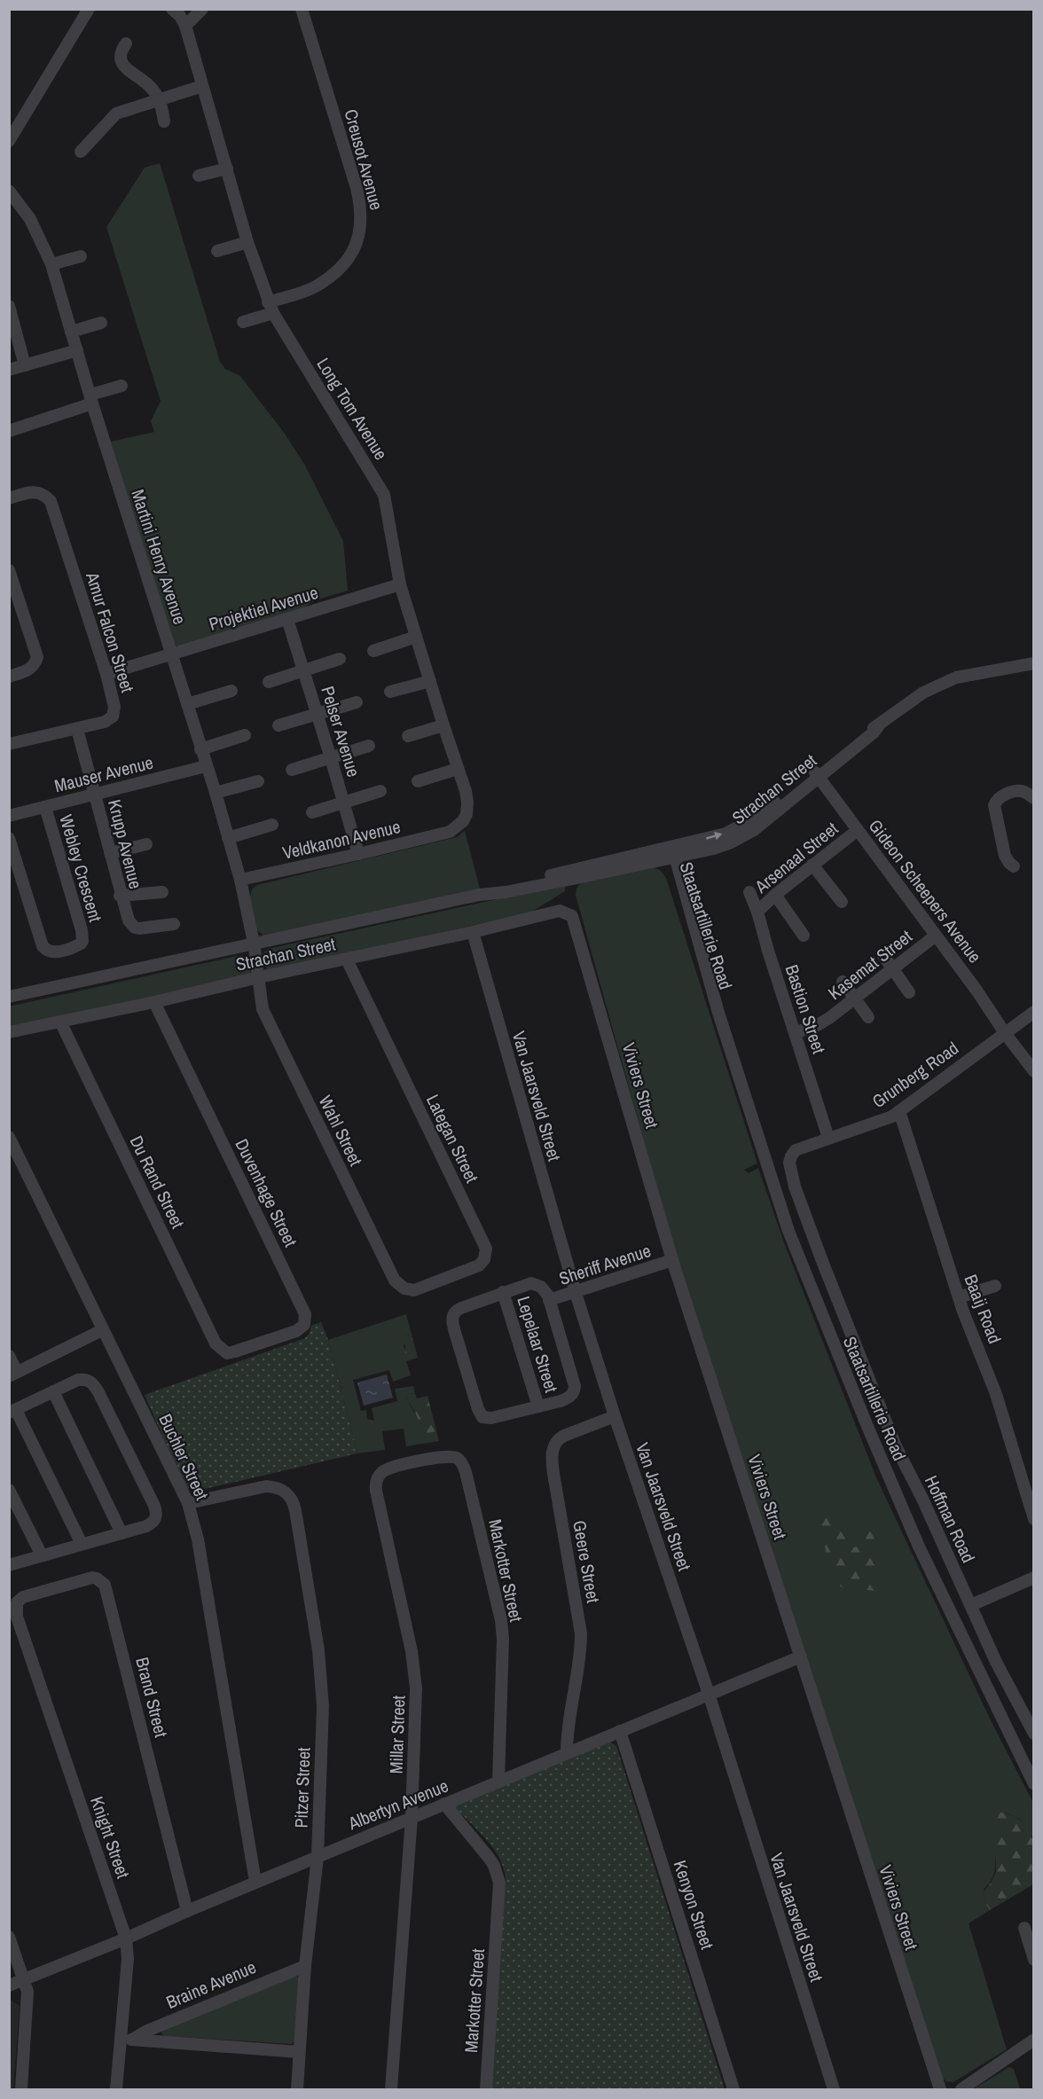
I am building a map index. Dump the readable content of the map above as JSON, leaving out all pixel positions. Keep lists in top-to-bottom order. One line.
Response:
{"streets":{"street":["Creusot Avenue","Long Tom Avenue","Martini Henry Avenue","Projektiel Avenue","Amur Falcon Street","Pelser Avenue","Mauser Avenue","Strachan Street","Veldkanon Avenue","Krupp Avenue","Arsenaal Street","Webley Crescent","Gideon Scheepers Avenue","Staatsartillerie Road","Kasemat Street","Bastion Street","Grunberg Road","Viviers Street","Van Jaarsveld Street","Wahl Street","Lategan Street","Du Rand Street","Duvenhage Street","Sheriff Avenue","Baaij Road","Lepelaar Street","Buchler Street","Hoffman Road","Geere Street","Markotter Street","Brand Street","Millar Street","Pitzer Street","Albertyn Avenue","Knight Street","Kenyon Street","Braine Avenue"]},"crossings":[["Creusot Avenue","Long Tom Avenue"],["Long Tom Avenue","Projektiel Avenue"],["Long Tom Avenue","Veldkanon Avenue"],["Martini Henry Avenue","Projektiel Avenue"],["Martini Henry Avenue","Mauser Avenue"],["Martini Henry Avenue","Strachan Street"],["Martini Henry Avenue","Veldkanon Avenue"],["Martini Henry Avenue","Wahl Street"],["Projektiel Avenue","Amur Falcon Street"],["Projektiel Avenue","Pelser Avenue"],["Amur Falcon Street","Krupp Avenue"],["Pelser Avenue","Veldkanon Avenue"],["Mauser Avenue","Krupp Avenue"],["Mauser Avenue","Webley Crescent"],["Strachan Street","Gideon Scheepers Avenue"],["Strachan Street","Staatsartillerie Road"],["Strachan Street","Viviers Street"],["Strachan Street","Van Jaarsveld Street"],["Strachan Street","Wahl Street"],["Strachan Street","Lategan Street"],["Strachan Street","Du Rand Street"],["Strachan Street","Duvenhage Street"],["Arsenaal Street","Gideon Scheepers Avenue"],["Arsenaal Street","Bastion Street"],["Gideon Scheepers Avenue","Kasemat Street"],["Gideon Scheepers Avenue","Grunberg Road"],["Kasemat Street","Bastion Street"],["Bastion Street","Grunberg Road"],["Grunberg Road","Baaij Road"],["Grunberg Road","Hoffman Road"],["Viviers Street","Sheriff Avenue"],["Viviers Street","Albertyn Avenue"],["Van Jaarsveld Street","Sheriff Avenue"],["Van Jaarsveld Street","Geere Street"],["Van Jaarsveld Street","Albertyn Avenue"],["Wahl Street","Lategan Street"],["Du Rand Street","Duvenhage Street"],["Buchler Street","Pitzer Street"],["Buchler Street","Albertyn Avenue"],["Geere Street","Albertyn Avenue"],["Markotter Street","Millar Street"],["Markotter Street","Albertyn Avenue"],["Brand Street","Albertyn Avenue"],["Brand Street","Knight Street"],["Millar Street","Albertyn Avenue"],["Pitzer Street","Albertyn Avenue"],["Pitzer Street","Braine Avenue"],["Albertyn Avenue","Knight Street"],["Albertyn Avenue","Kenyon Street"],["Knight Street","Braine Avenue"]]}
